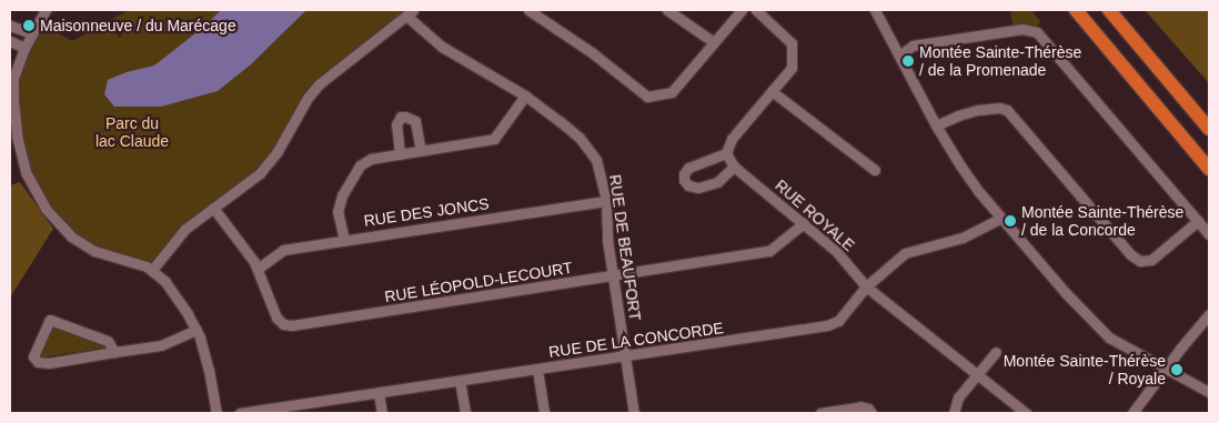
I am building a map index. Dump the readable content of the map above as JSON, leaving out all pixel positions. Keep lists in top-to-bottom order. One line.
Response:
{"streets":{"street":["RUE DES JONCS","RUE ROYALE","RUE DE BEAUFORT","RUE LÉOPOLD-LECOURT","RUE DE LA CONCORDE"]},"crossings":[["RUE DES JONCS","RUE DE BEAUFORT"],["RUE DES JONCS","RUE LÉOPOLD-LECOURT"],["RUE ROYALE","RUE LÉOPOLD-LECOURT"],["RUE ROYALE","RUE DE LA CONCORDE"],["RUE DE BEAUFORT","RUE LÉOPOLD-LECOURT"],["RUE DE BEAUFORT","RUE DE LA CONCORDE"]],"parks":["Parc du lac Claude"],"places":["Maisonneuve / du Marécage","Montée Sainte-Thérèse / de la Promenade","Montée Sainte-Thérèse / de la Concorde","Montée Sainte-Thérèse / Royale"]}
